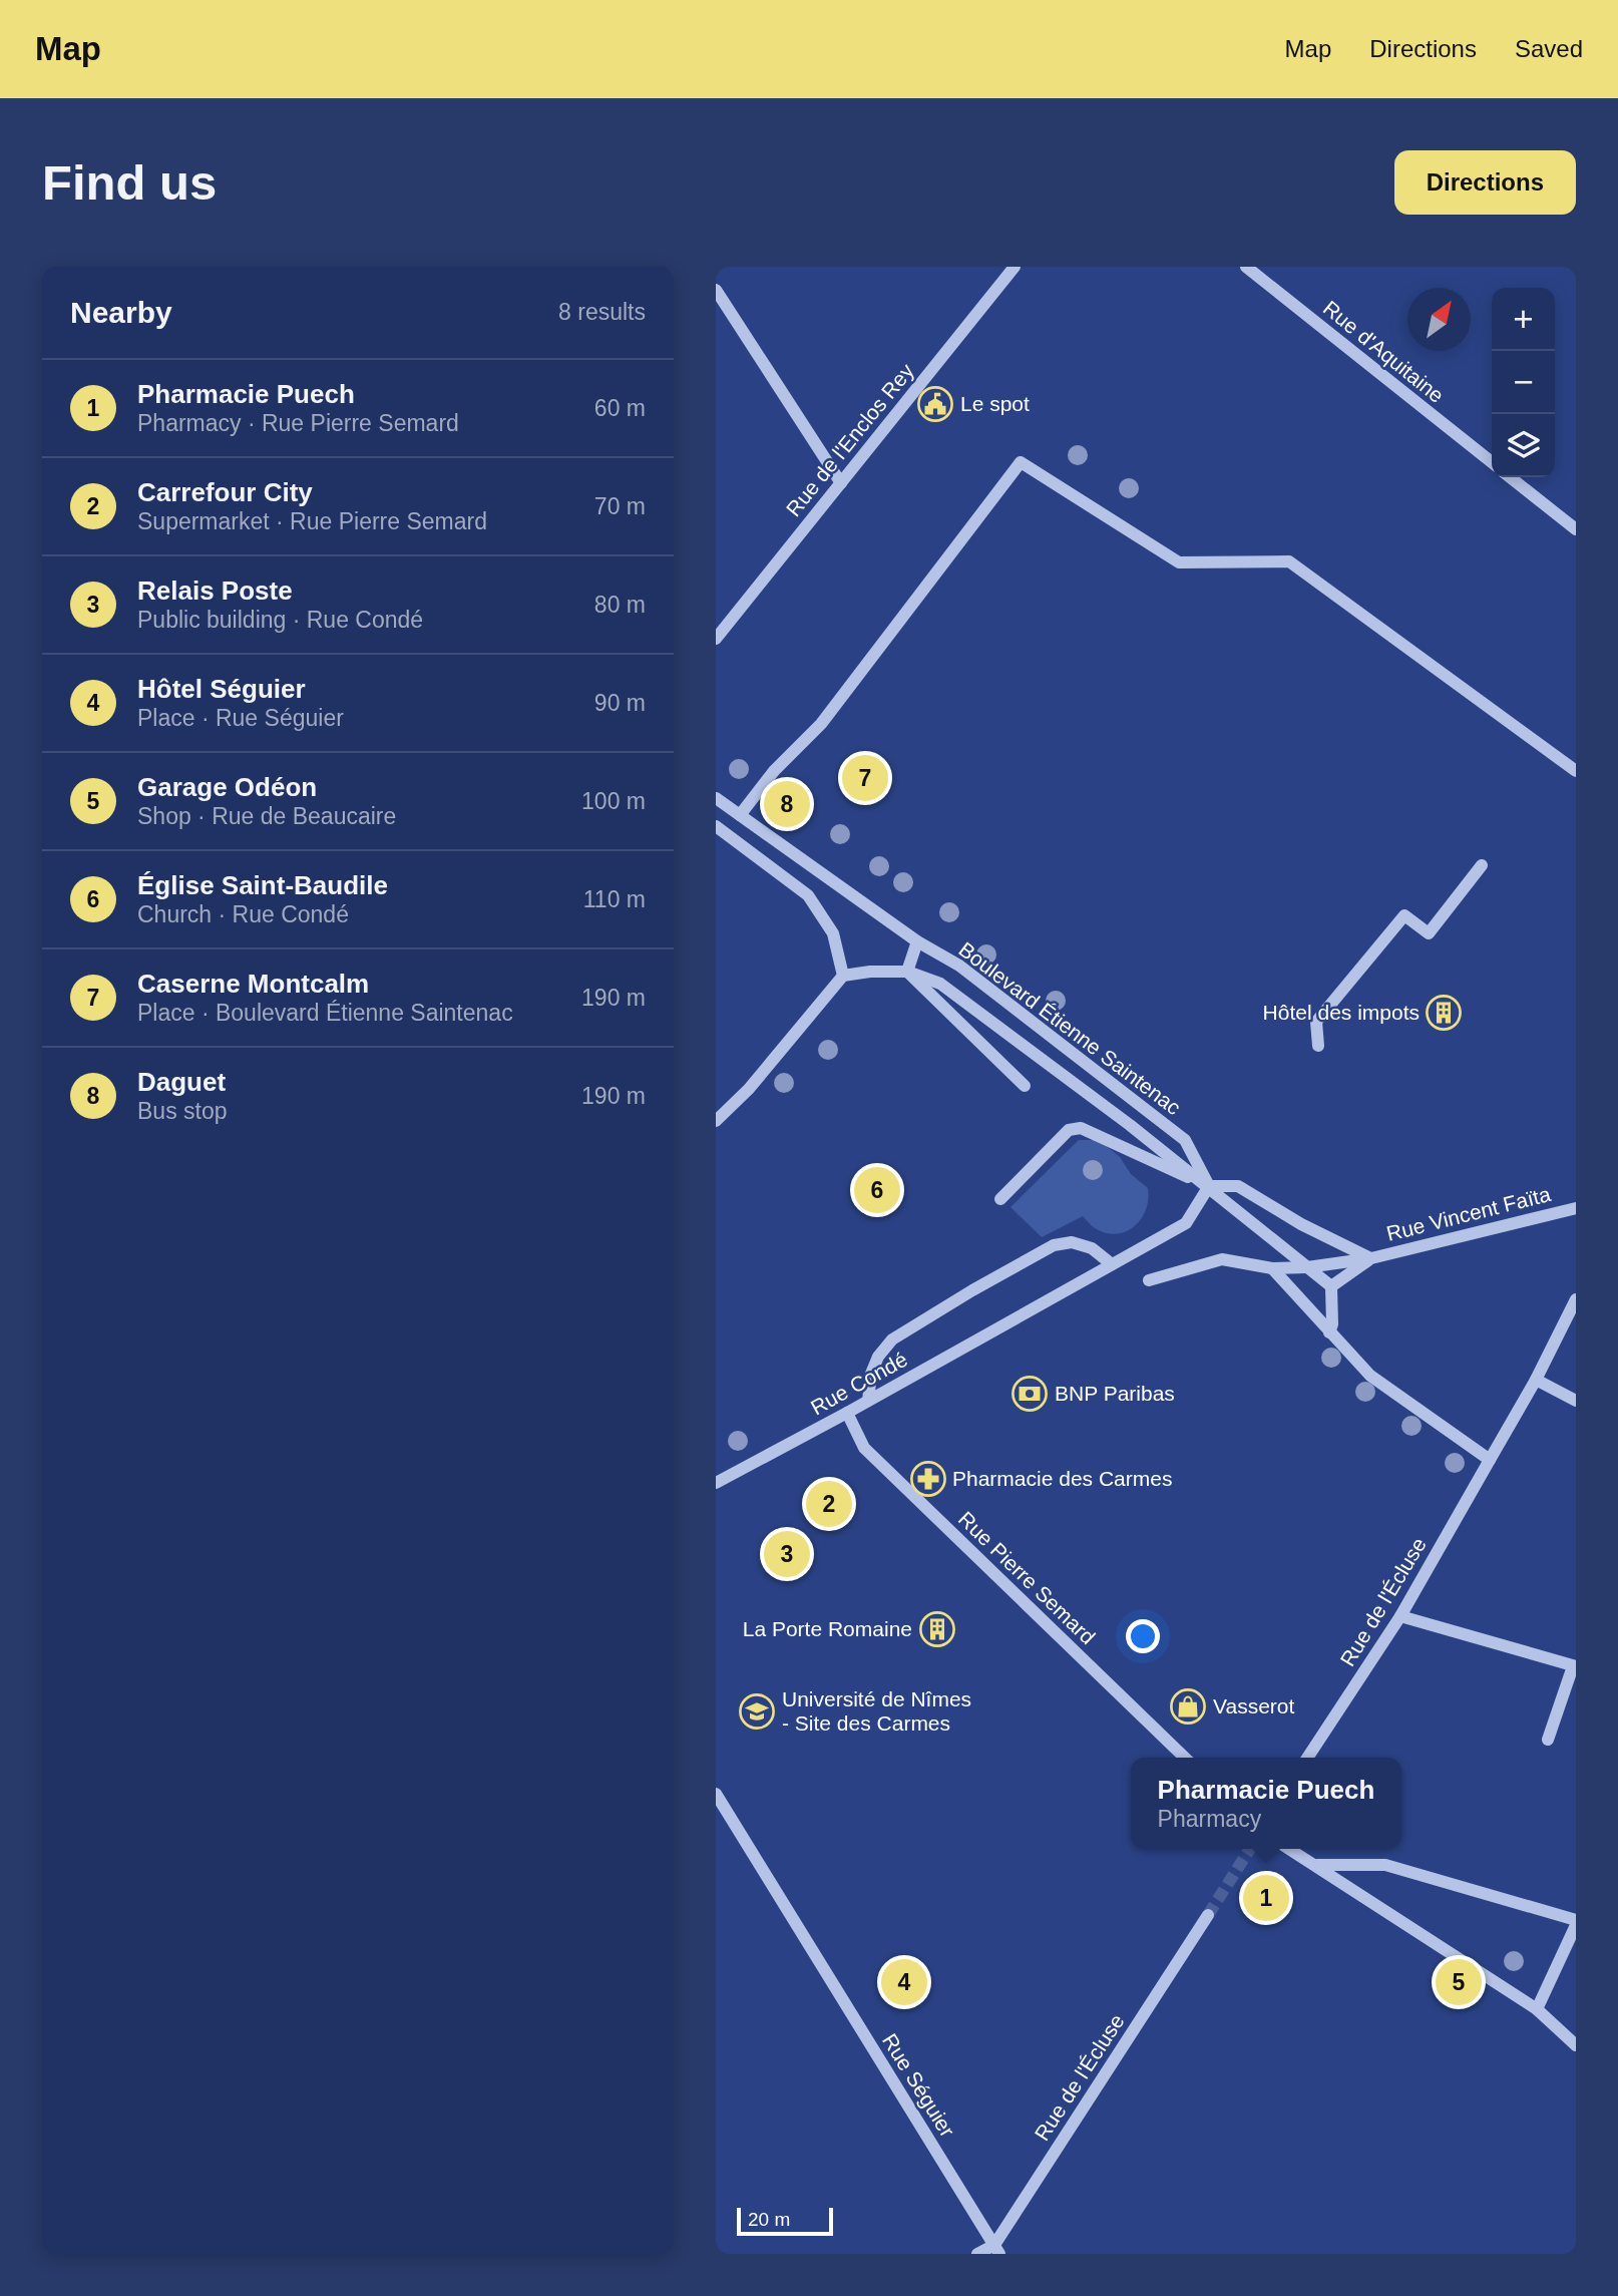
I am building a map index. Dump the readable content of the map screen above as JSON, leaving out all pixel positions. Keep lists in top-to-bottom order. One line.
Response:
{"streets":{"street":["Rue d'Aquitaine","Rue de l'Enclos Rey","Boulevard Étienne Saintenac","Rue Vincent Faïta","Rue Condé","Rue Pierre Semard","Rue de l'Écluse","Rue Séguier"]},"crossings":[["Rue Condé","Rue Pierre Semard"],["Rue de l'Écluse","Rue Séguier"]],"places":{"public building":["Le spot"],"building":["Hôtel des impots","La Porte Romaine"],"bank":["BNP Paribas"],"pharmacy":["Pharmacie des Carmes"],"shop":["Vasserot"],"school or university":["Université de Nîmes - Site des Carmes"]},"scale_bar":"20 m","north":"top right","page":{"header":"Map","nav":["Map","Directions","Saved"],"buttons":"Directions","title":"Find us","heading":["Nearby","8 results"],"map_buttons":["+","−"],"list":[{"mark":"1","name":"Pharmacie Puech","note":"Pharmacy · Rue Pierre Semard","value":"60 m"},{"mark":"2","name":"Carrefour City","note":"Supermarket · Rue Pierre Semard","value":"70 m"},{"mark":"3","name":"Relais Poste","note":"Public building · Rue Condé","value":"80 m"},{"mark":"4","name":"Hôtel Séguier","note":"Place · Rue Séguier","value":"90 m"},{"mark":"5","name":"Garage Odéon","note":"Shop · Rue de Beaucaire","value":"100 m"},{"mark":"6","name":"Église Saint-Baudile","note":"Church · Rue Condé","value":"110 m"},{"mark":"7","name":"Caserne Montcalm","note":"Place · Boulevard Étienne Saintenac","value":"190 m"},{"mark":"8","name":"Daguet","note":"Bus stop","value":"190 m"}],"pins":["7","8","6","2","3","1","4","5"],"popup":["Pharmacie Puech","Pharmacy"],"scale":"20 m"}}
